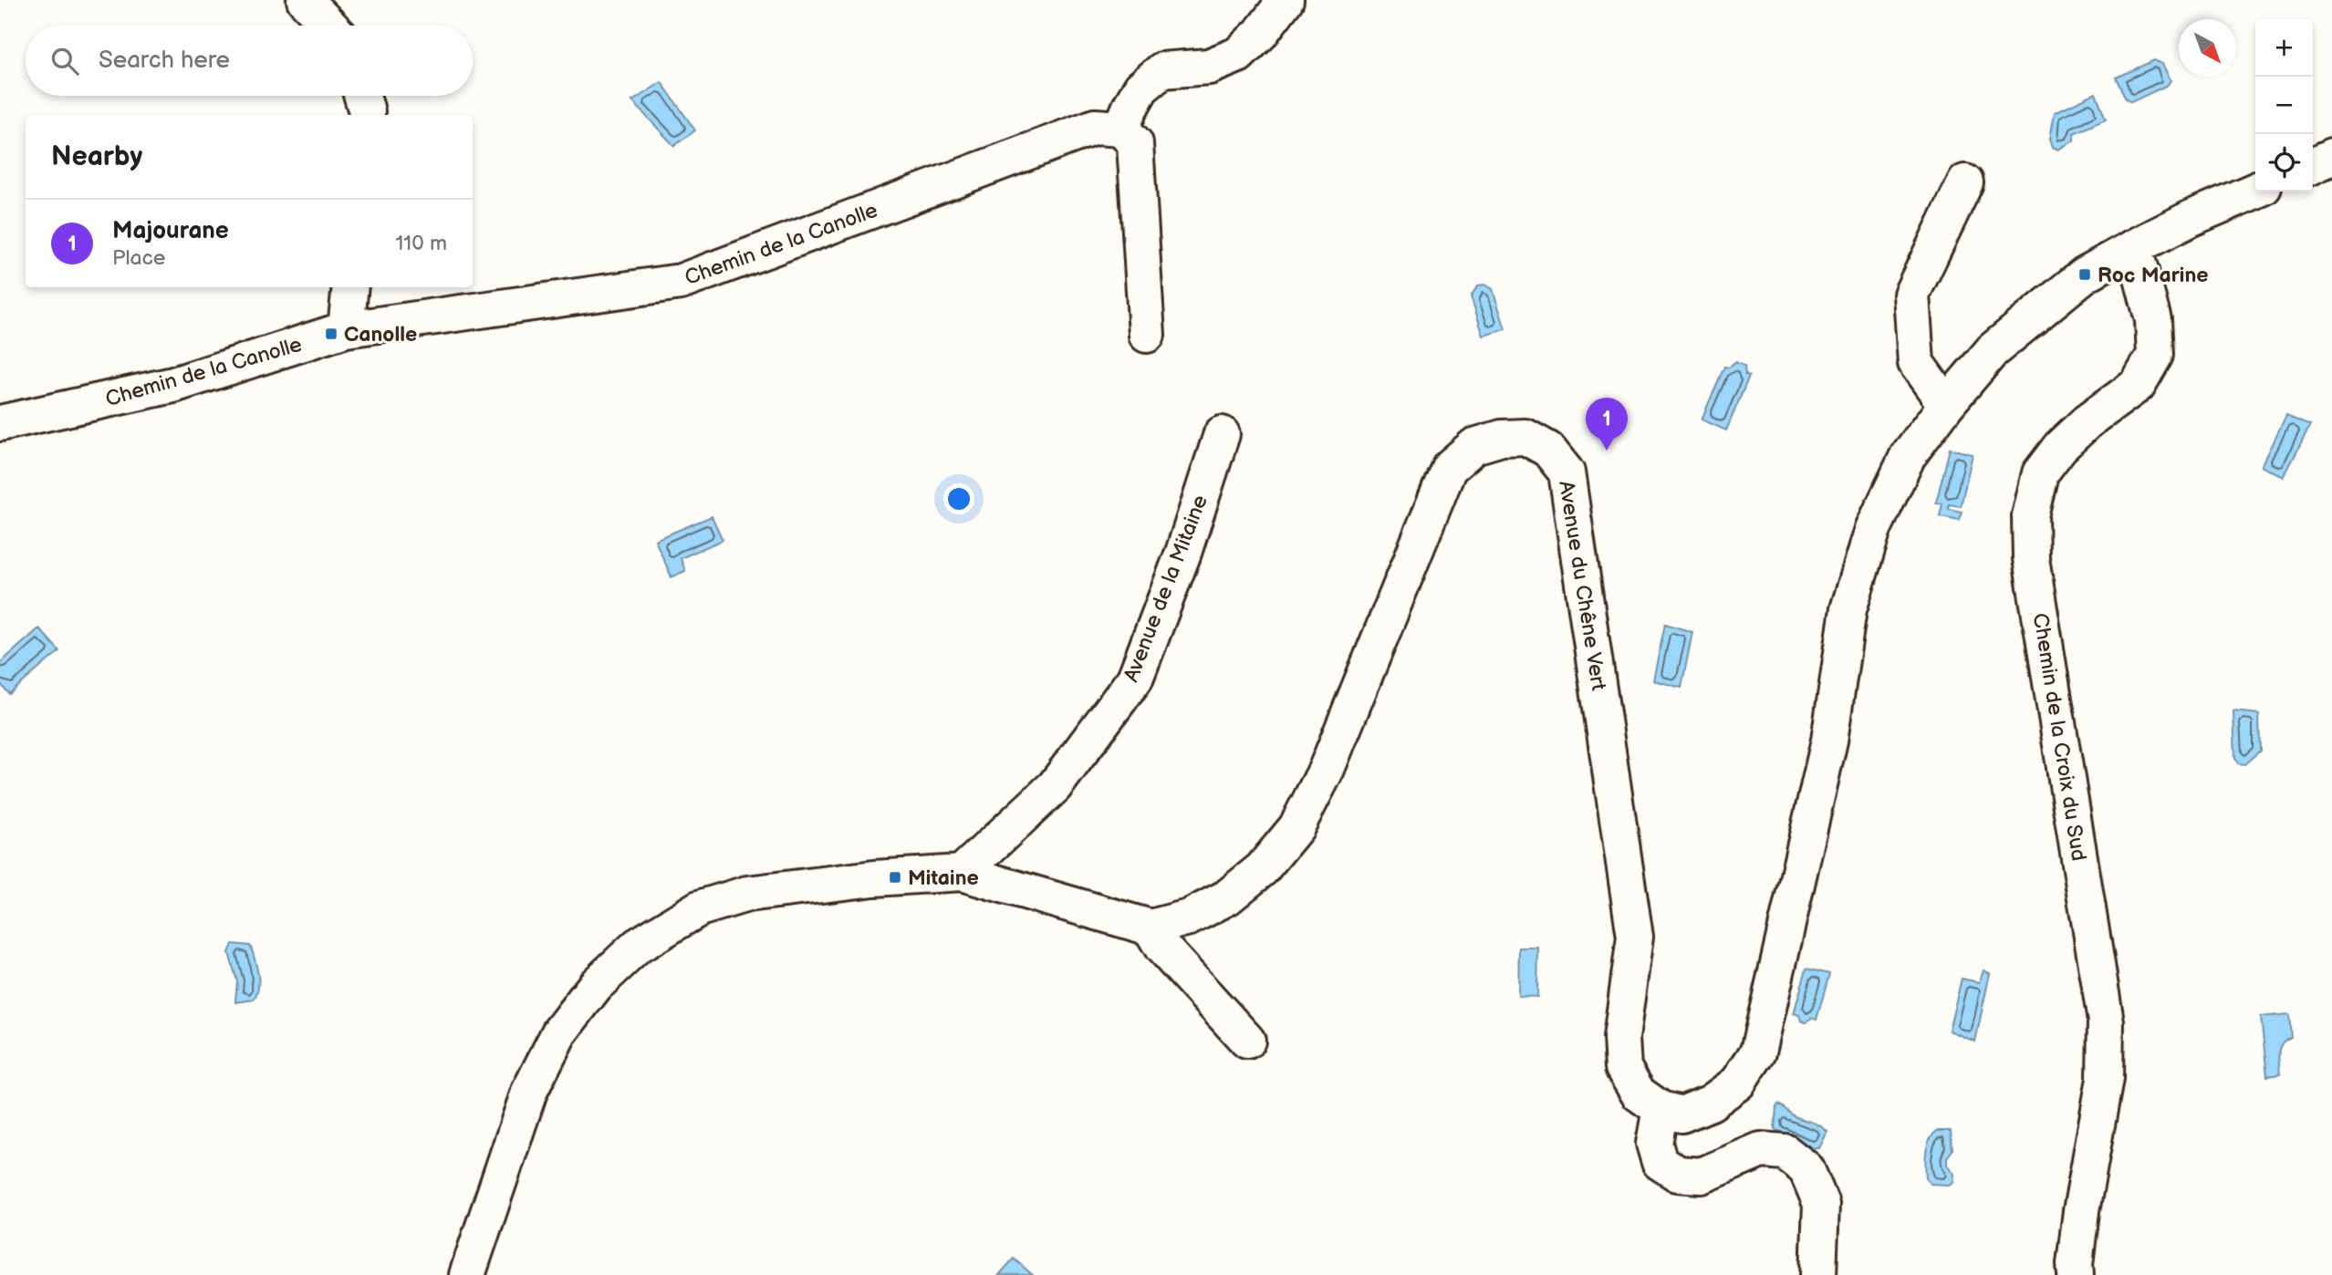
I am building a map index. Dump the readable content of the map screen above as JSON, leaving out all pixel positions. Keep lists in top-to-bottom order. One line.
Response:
{"streets":{"street":["Chemin de la Canolle","Avenue du Chêne Vert","Avenue de la Mitaine","Chemin de la Croix du Sud"]},"places":{"transit":["Roc Marine","Canolle","Mitaine"]},"north":"bottom right","page":{"map_buttons":["+","−"],"search":"Search here","heading":"Nearby","list":[{"mark":"1","name":"Majourane","note":"Place","value":"110 m"}],"pins":"1"}}
